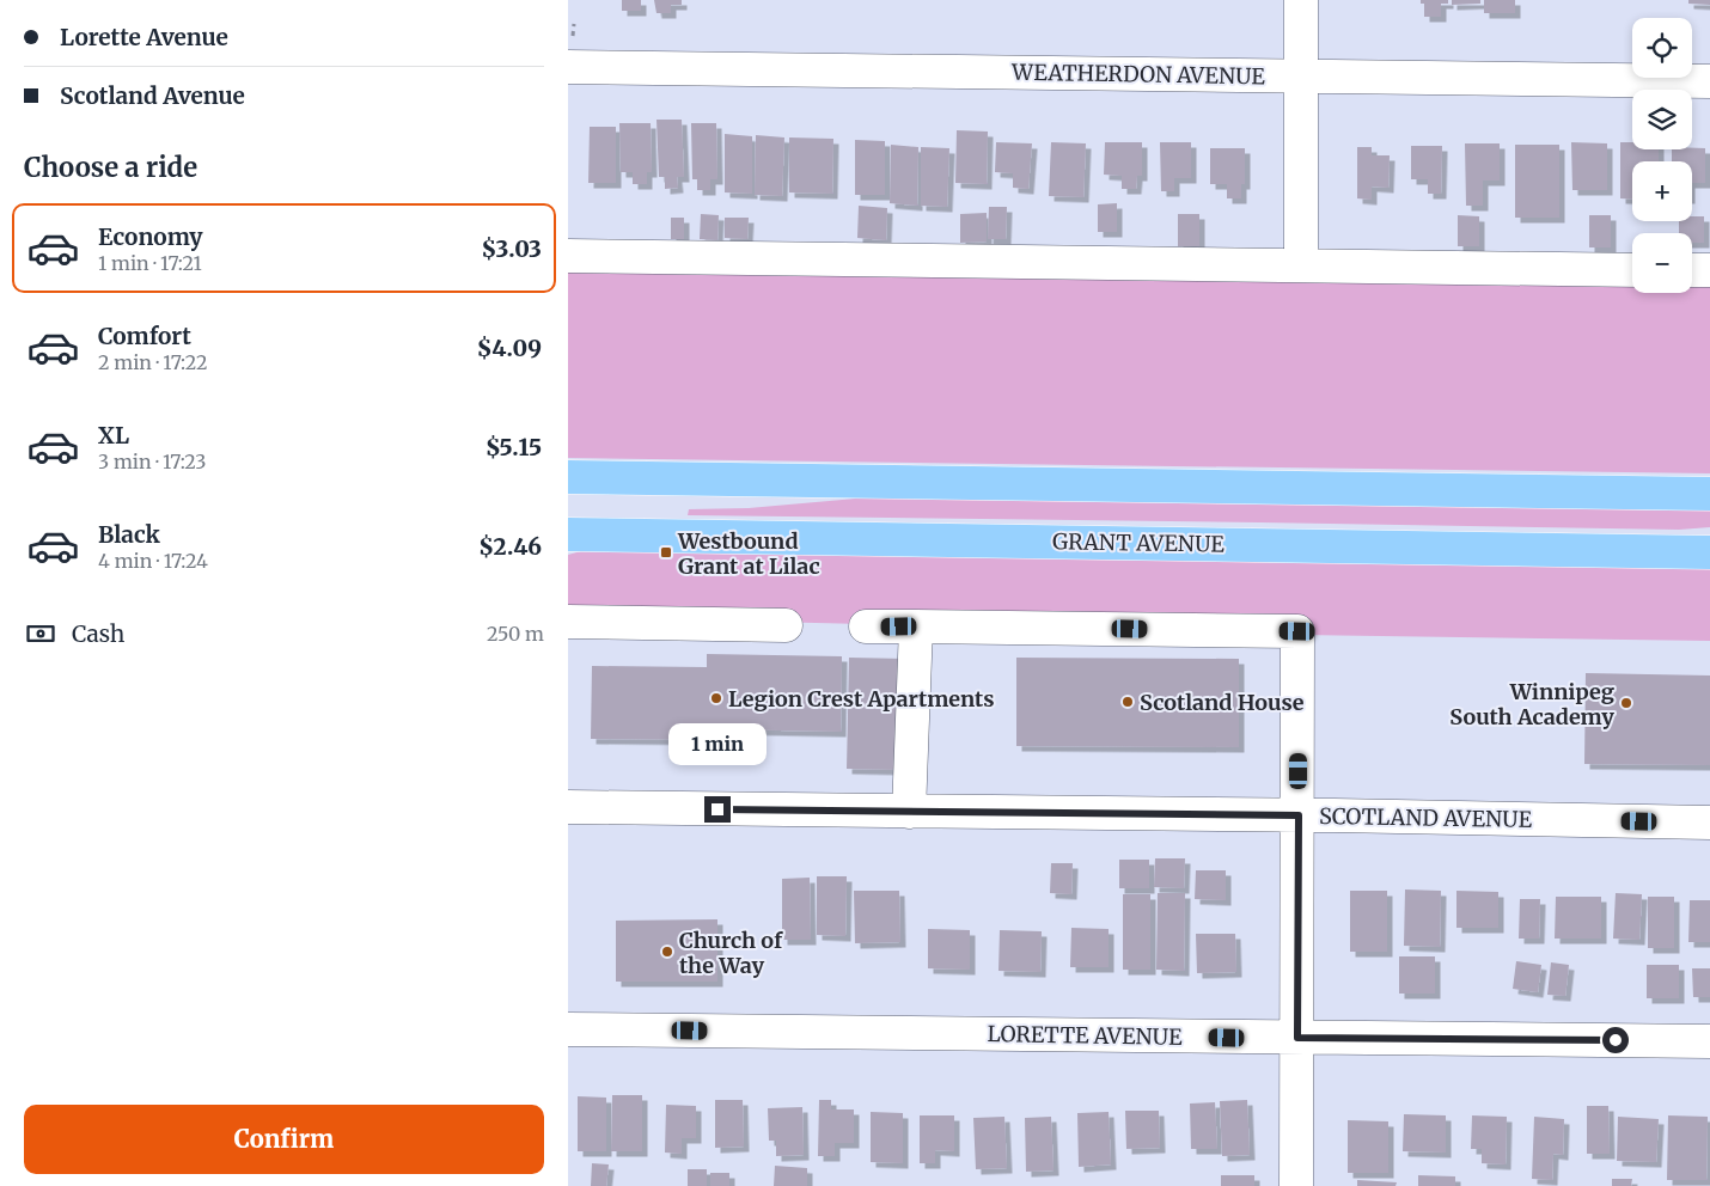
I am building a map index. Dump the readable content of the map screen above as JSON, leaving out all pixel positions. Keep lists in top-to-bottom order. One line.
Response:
{"streets":{"main road":["GRANT AVENUE"],"street":["WEATHERDON AVENUE","SCOTLAND AVENUE","LORETTE AVENUE"]},"places":{"transit":["Westbound Grant at Lilac"],"other":["Legion Crest Apartments","Scotland House","Winnipeg South Academy","Church of the Way"]},"page":{"banner":["Lorette Avenue","Scotland Avenue"],"map_buttons":["+","−"],"heading":"Choose a ride","list":[{"name":"Economy","note":"1 min · 17:21","value":"$3.03"},{"name":"Comfort","note":"2 min · 17:22","value":"$4.09"},{"name":"XL","note":"3 min · 17:23","value":"$5.15"},{"name":"Black","note":"4 min · 17:24","value":"$2.46"}],"pay":["Cash","250 m"],"bubble":"1 min","buttons":"Confirm"}}
